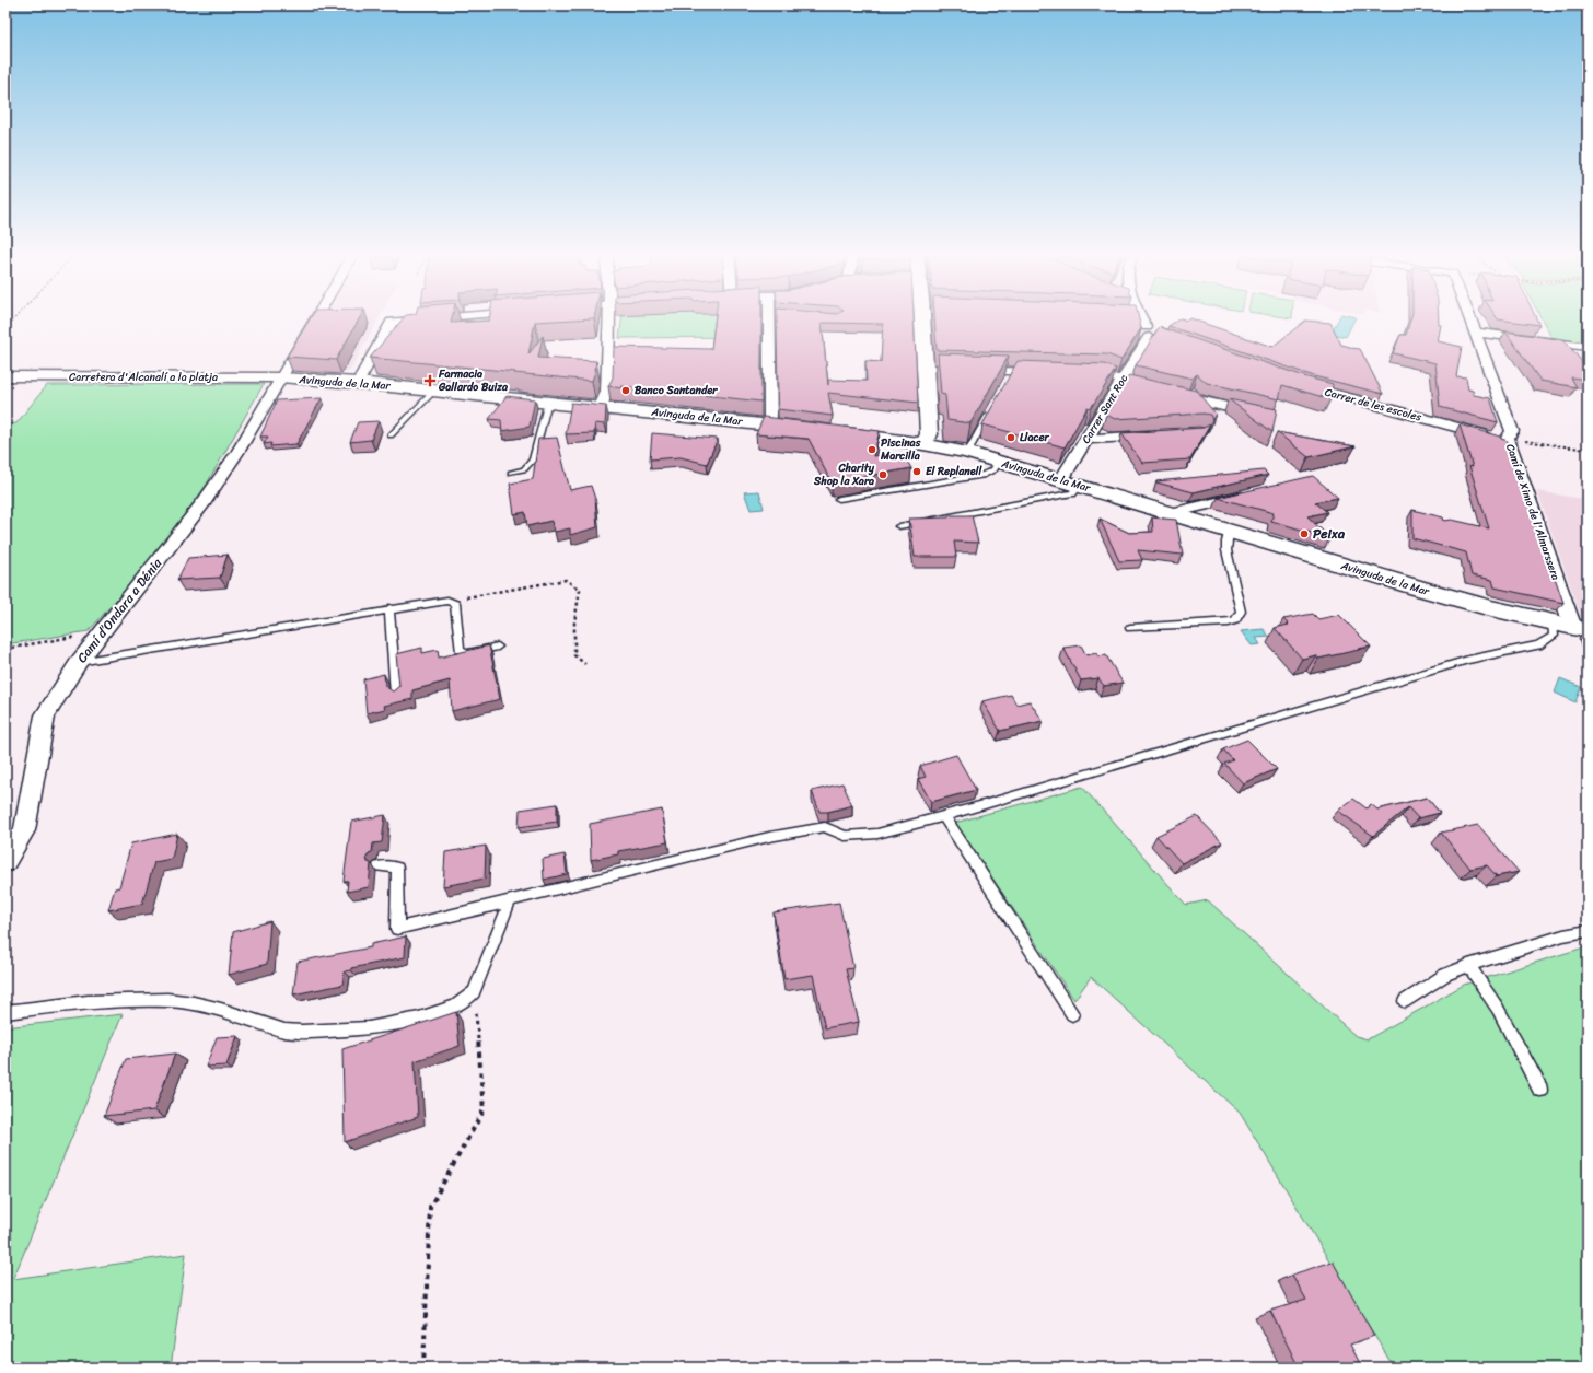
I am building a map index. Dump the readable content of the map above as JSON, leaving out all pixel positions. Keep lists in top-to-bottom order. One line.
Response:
{"streets":{"main road":["Carretera d'Alcanalí a la platja","Avinguda de la Mar"],"street":["Carrer de les escoles","Carrer Sant Roc","Camí de Ximo de l'Almarssera","Camí d’Ondara a Dénia"]},"crossings":[["Carretera d'Alcanalí a la platja","Avinguda de la Mar"],["Carretera d'Alcanalí a la platja","Camí d’Ondara a Dénia"],["Avinguda de la Mar","Carrer Sant Roc"],["Avinguda de la Mar","Camí de Ximo de l'Almarssera"],["Avinguda de la Mar","Camí d’Ondara a Dénia"],["Carrer de les escoles","Camí de Ximo de l'Almarssera"]],"places":{"health":["Farmacia Gallardo Buiza"],"other":["Banco Santander","Llacer","Piscinas Marcilla","El Replanell","Charity Shop la Xara","Peixa"]}}
